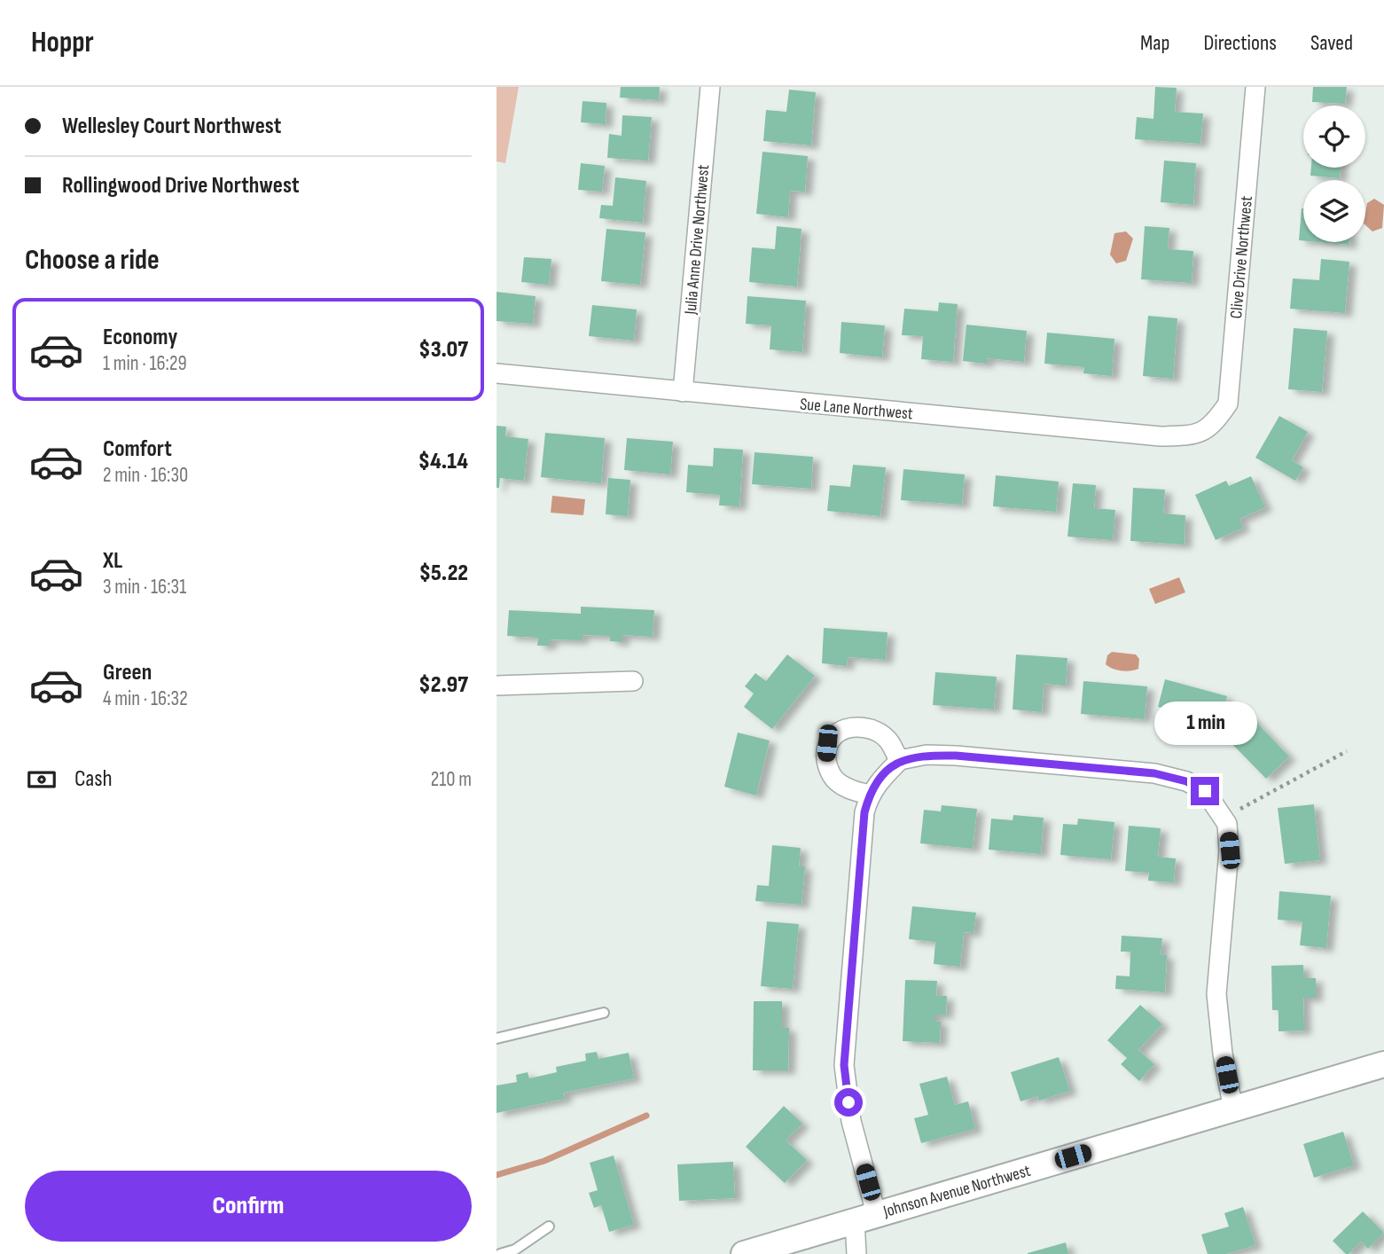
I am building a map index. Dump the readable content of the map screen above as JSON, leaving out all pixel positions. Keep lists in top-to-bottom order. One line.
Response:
{"streets":{"street":["Julia Anne Drive Northwest","Clive Drive Northwest","Sue Lane Northwest","Johnson Avenue Northwest"]},"crossings":[["Julia Anne Drive Northwest","Sue Lane Northwest"],["Clive Drive Northwest","Sue Lane Northwest"]],"page":{"header":"Hoppr","nav":["Map","Directions","Saved"],"banner":["Wellesley Court Northwest","Rollingwood Drive Northwest"],"heading":"Choose a ride","list":[{"name":"Economy","note":"1 min · 16:29","value":"$3.07"},{"name":"Comfort","note":"2 min · 16:30","value":"$4.14"},{"name":"XL","note":"3 min · 16:31","value":"$5.22"},{"name":"Green","note":"4 min · 16:32","value":"$2.97"}],"bubble":"1 min","pay":["Cash","210 m"],"buttons":"Confirm"}}
